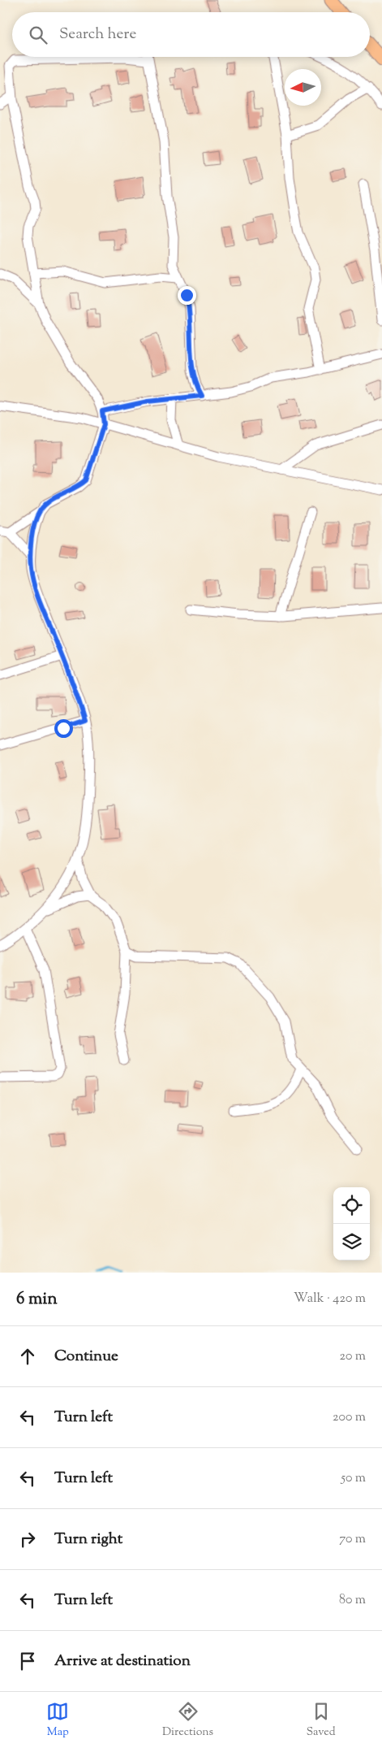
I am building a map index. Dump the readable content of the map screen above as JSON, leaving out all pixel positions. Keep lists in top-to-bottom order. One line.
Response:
{"north":"left","page":{"search":"Search here","heading":["6 min","Walk · 420 m"],"list":[["Continue","20 m"],["Turn left","200 m"],["Turn left","50 m"],["Turn right","70 m"],["Turn left","80 m"],"Arrive at destination"],"nav":["Map","Directions","Saved"]}}
